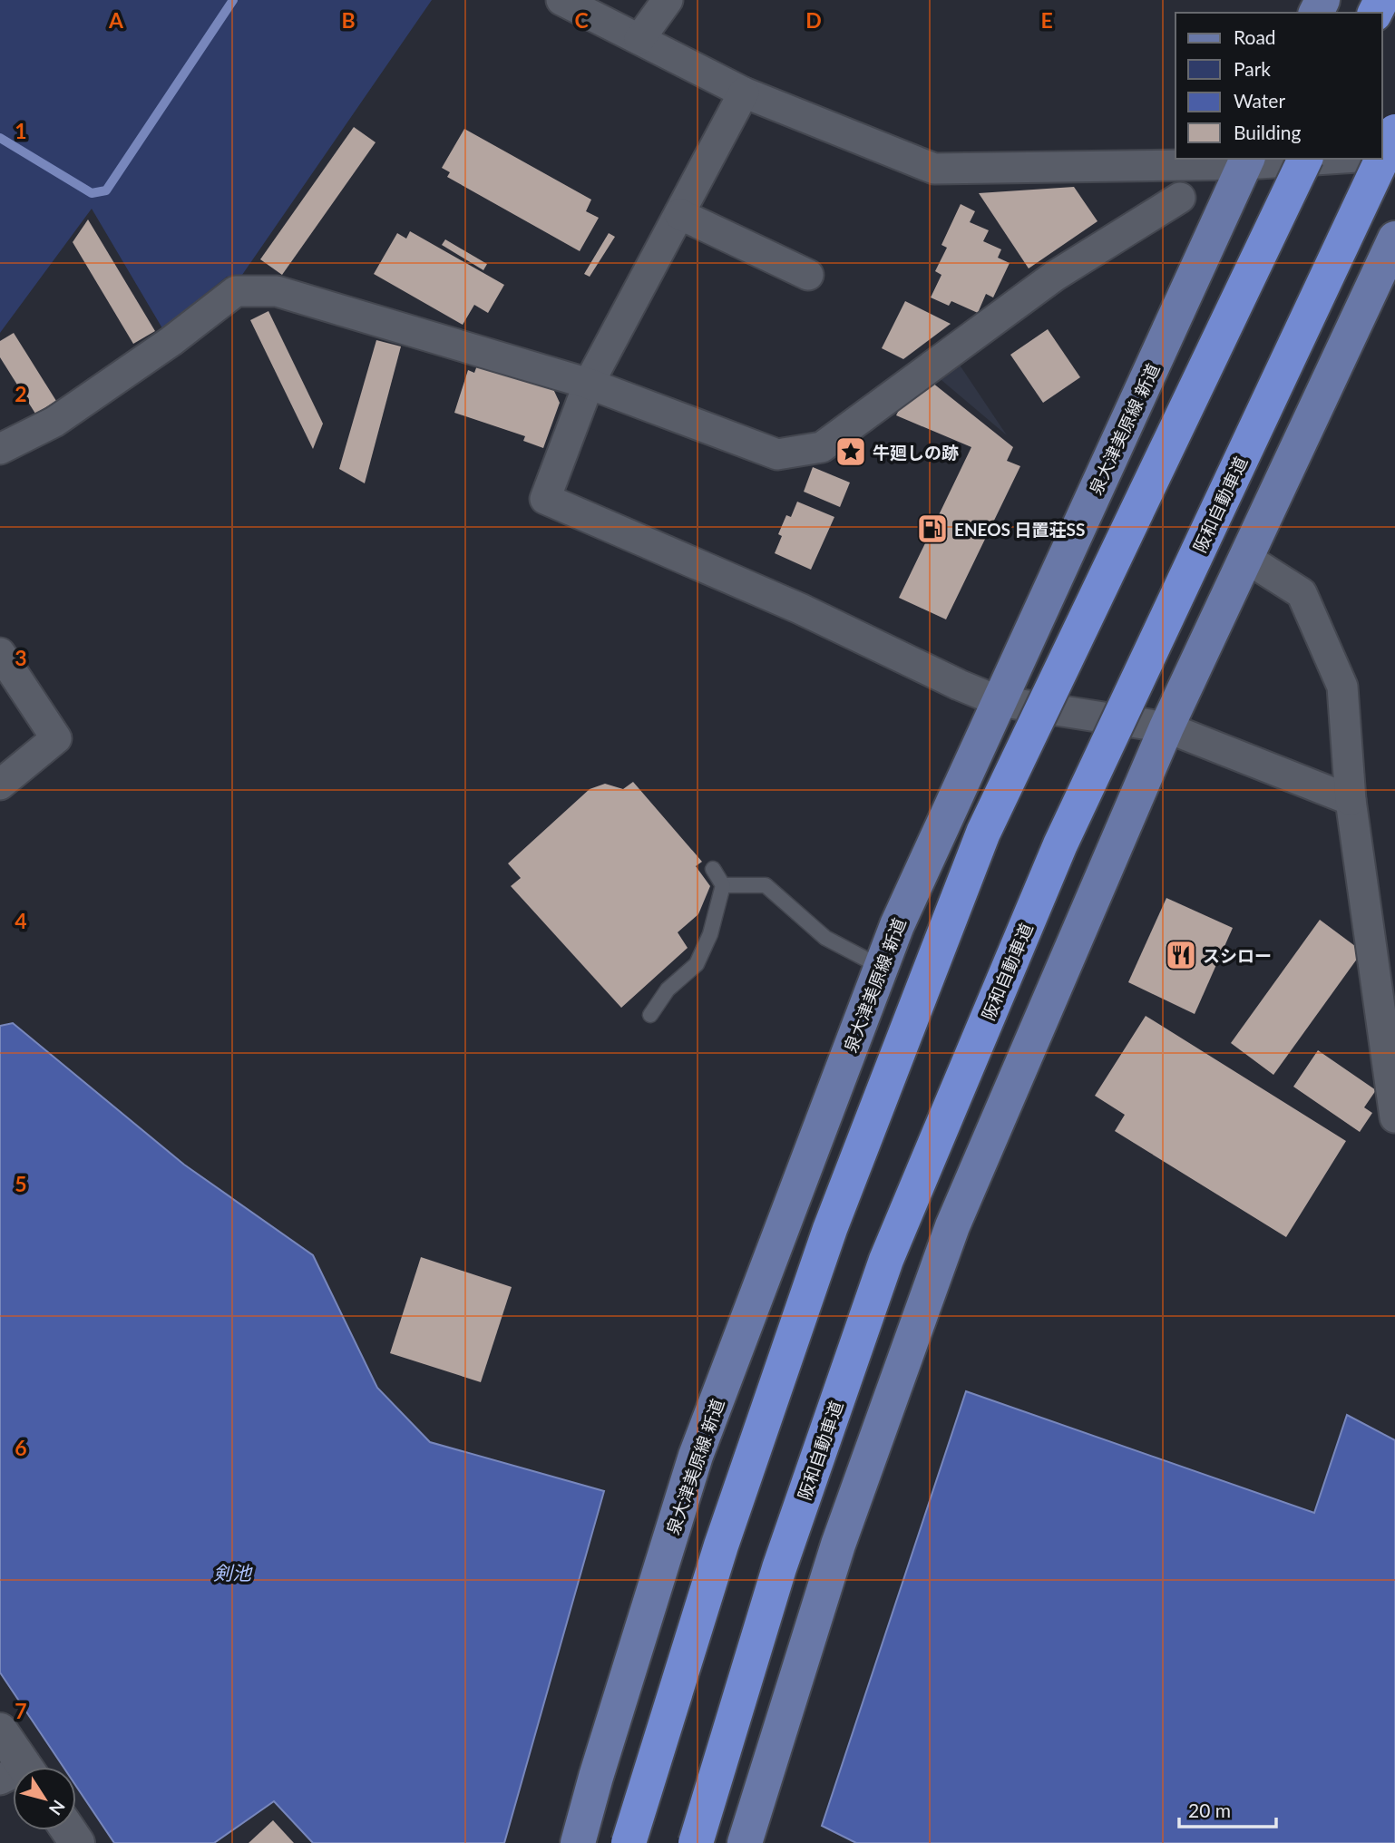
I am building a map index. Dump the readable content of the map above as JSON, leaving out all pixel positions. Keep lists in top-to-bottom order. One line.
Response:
{"streets":{"highway":["阪和自動車道"],"main road":["泉大津美原線 新道"]},"water":["剣池"],"places":{"place":["牛廻しの跡"],"fuel station":["ENEOS 日置荘SS"],"restaurant":["スシロー"]},"legend":["Road","Park","Water","Building"],"scale_bar":"20 m","north":"bottom right","grid":{"columns":["A","B","C","D","E"],"rows":["1","2","3","4","5","6","7"]}}
